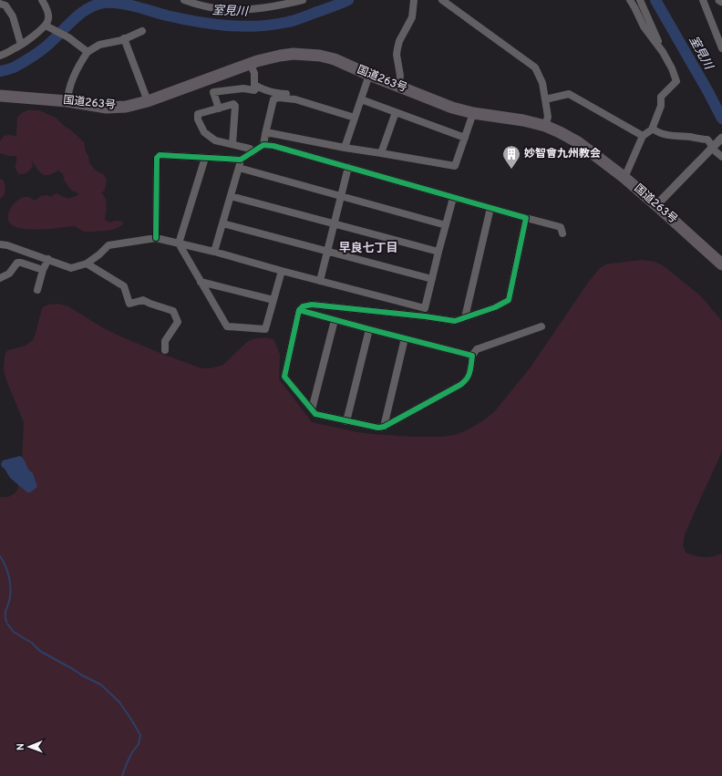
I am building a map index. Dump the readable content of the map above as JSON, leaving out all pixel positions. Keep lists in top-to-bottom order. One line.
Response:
{"streets":{"highway":["国道263号"]},"districts":["早良七丁目"],"water":["室見川"],"places":{"building":["妙智會九州教会"]},"north":"left"}
